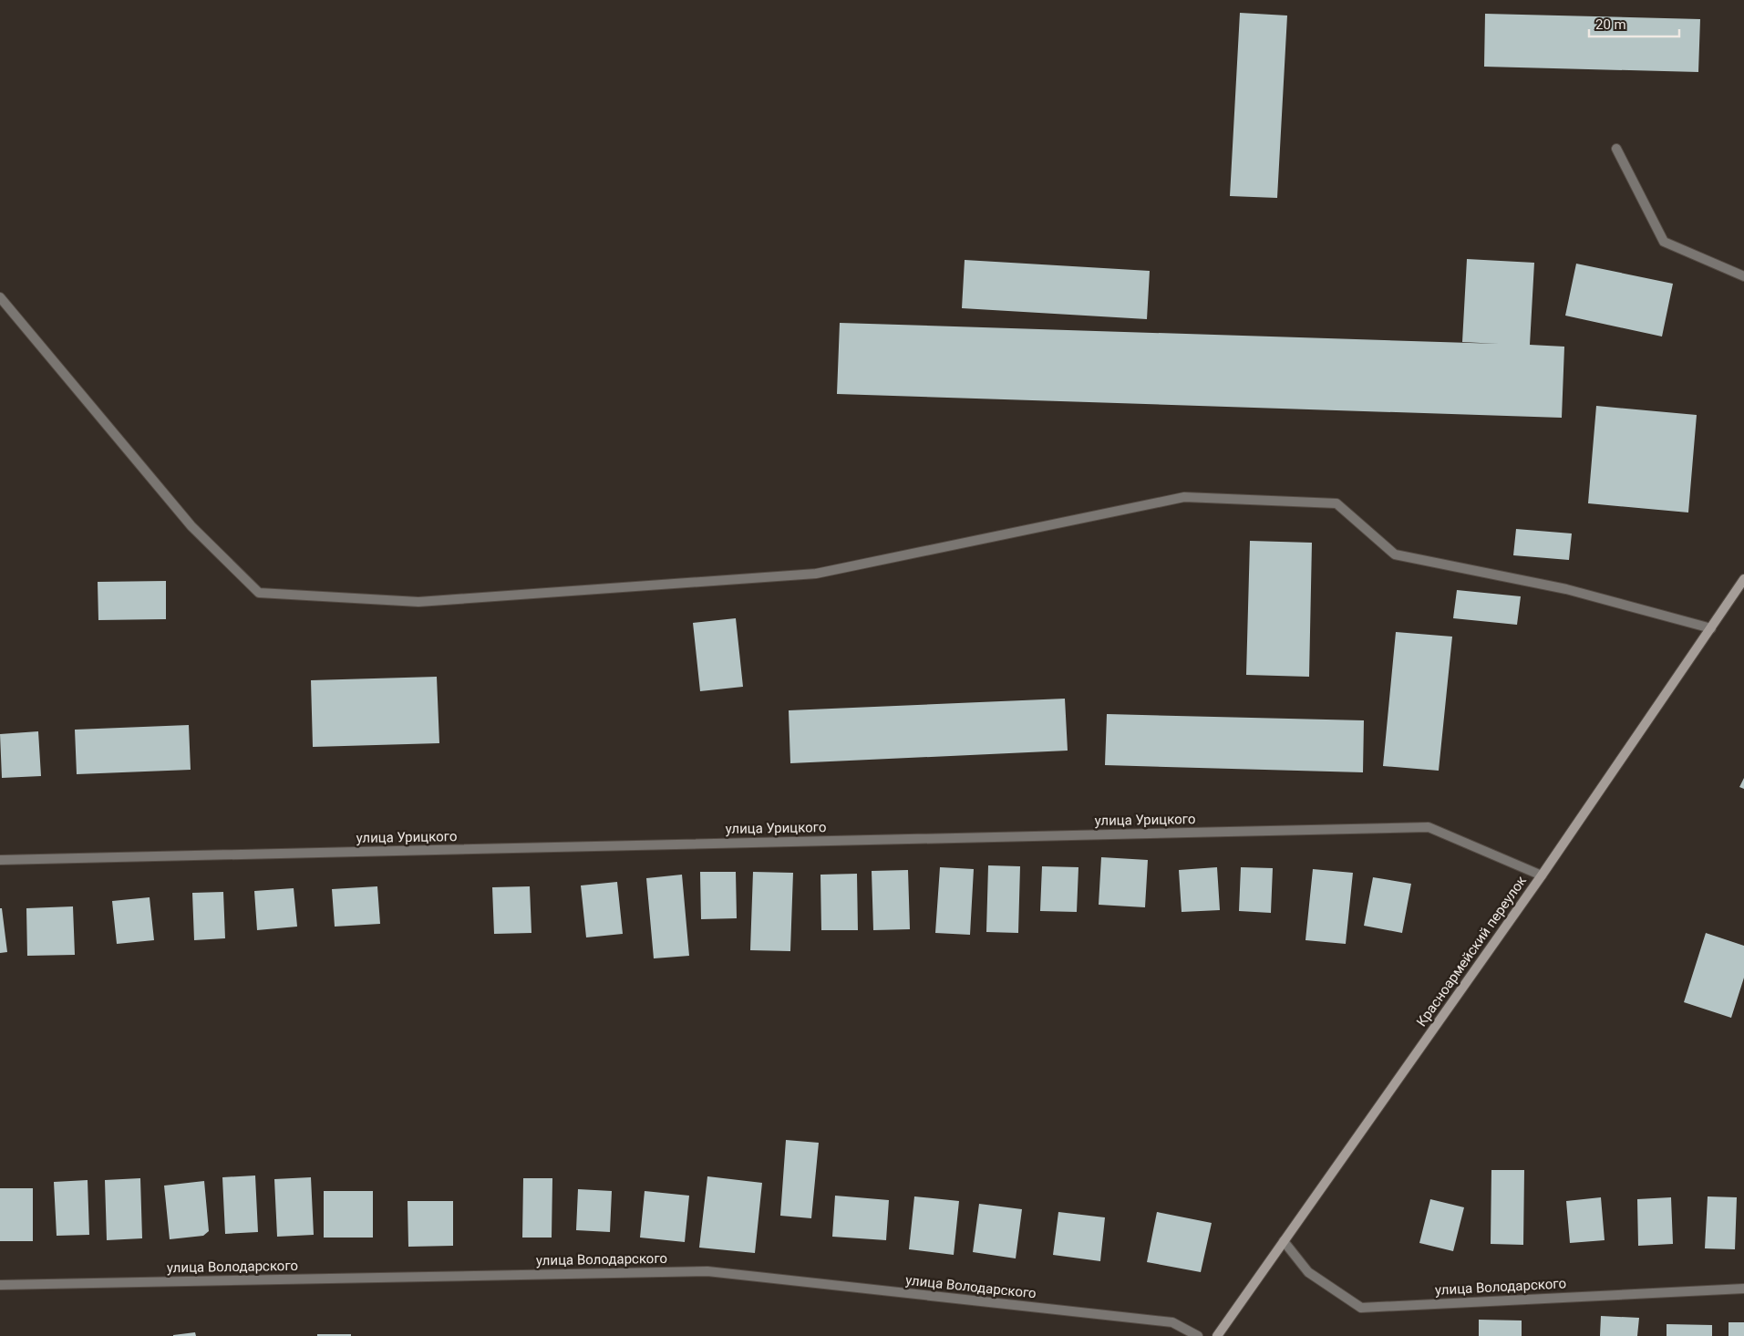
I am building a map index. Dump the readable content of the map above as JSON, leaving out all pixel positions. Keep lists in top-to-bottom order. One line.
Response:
{"streets":{"street":["улица Урицкого","Красноармейский переулок","улица Володарского"]},"crossings":[["улица Урицкого","Красноармейский переулок"],["Красноармейский переулок","улица Володарского"]],"scale_bar":"20 m"}
